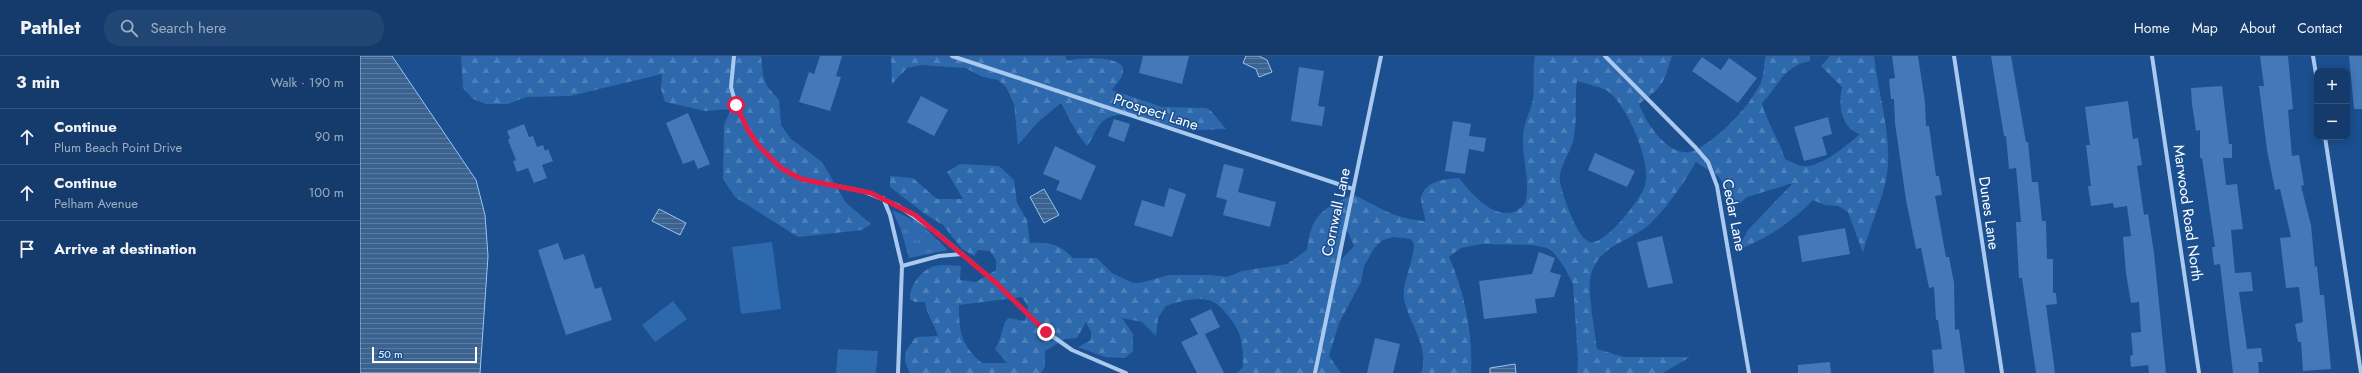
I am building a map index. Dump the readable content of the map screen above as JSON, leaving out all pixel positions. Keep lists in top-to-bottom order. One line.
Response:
{"streets":{"street":["Prospect Lane","Cornwall Lane","Dunes Lane","Marwood Road North","Cedar Lane"]},"crossings":[["Prospect Lane","Cornwall Lane"]],"scale_bar":"50 m","page":{"header":"Pathlet","search":"Search here","nav":["Home","Map","About","Contact"],"heading":["3 min","Walk · 190 m"],"map_buttons":["+","−"],"list":[["Continue","Plum Beach Point Drive","90 m"],["Continue","Pelham Avenue","100 m"],"Arrive at destination"],"scale":"50 m"}}
